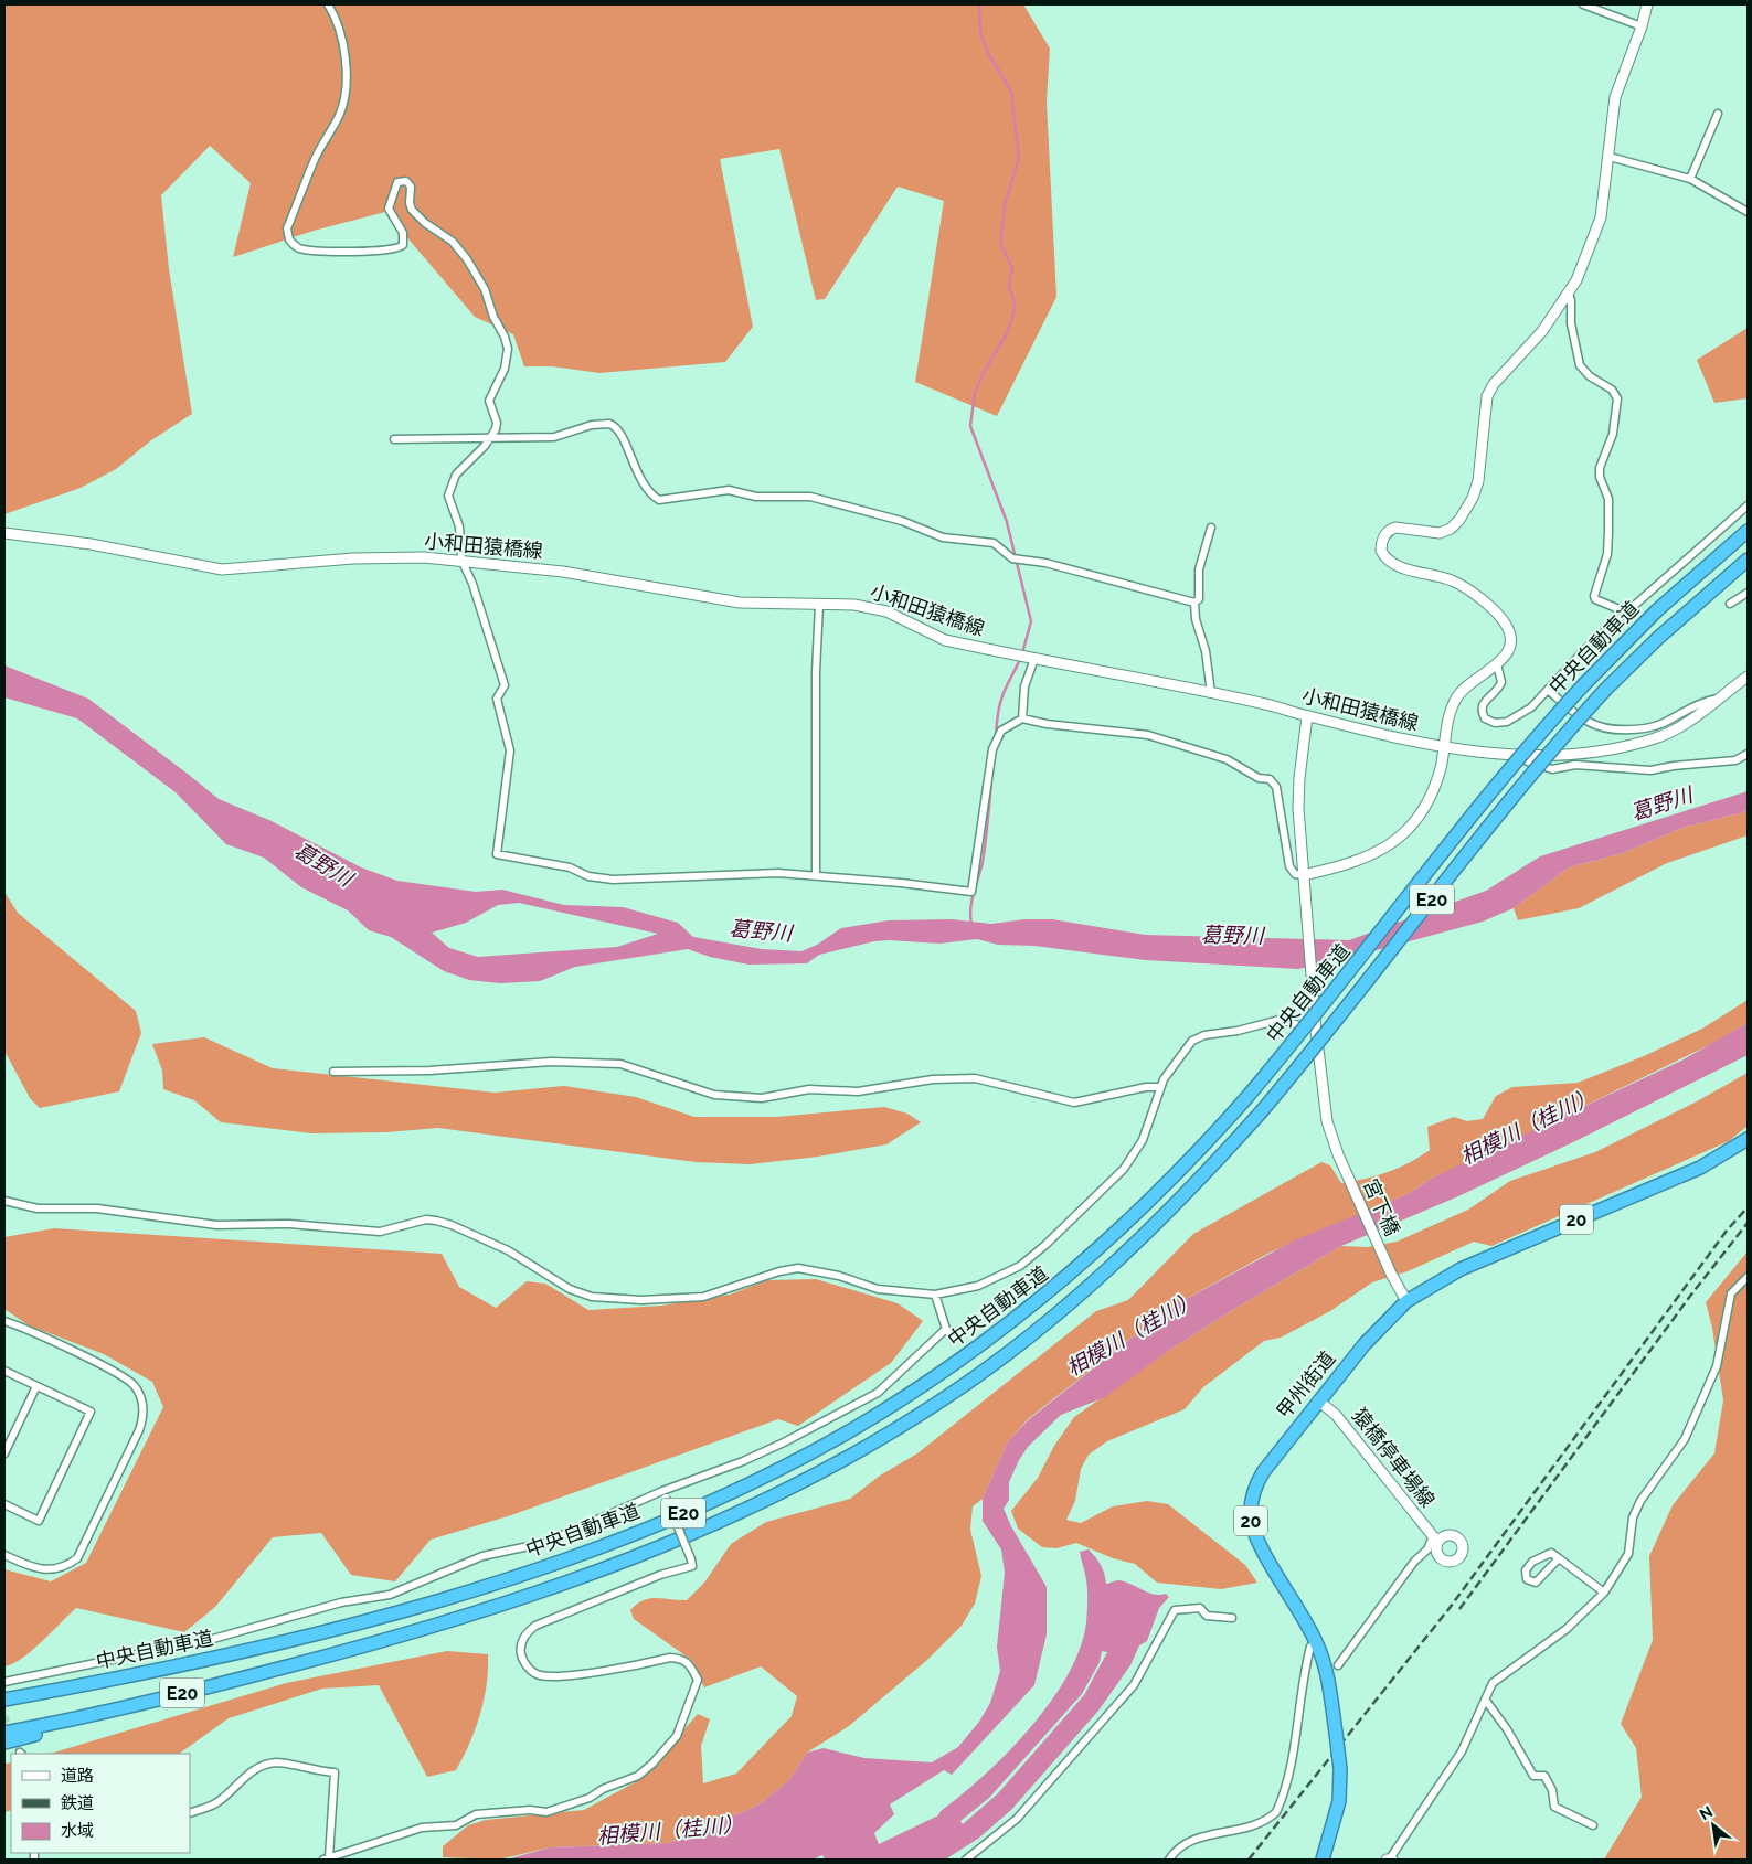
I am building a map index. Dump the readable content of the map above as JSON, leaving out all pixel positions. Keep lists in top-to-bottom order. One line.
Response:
{"streets":{"highway":["中央自動車道","E20","20","甲州街道"],"main road":["小和田猿橋線","宮下橋","猿橋停車場線"]},"crossings":[["小和田猿橋線","宮下橋"],["宮下橋","甲州街道"],["甲州街道","猿橋停車場線"]],"water":["葛野川","相模川（桂川）"],"legend":["道路","鉄道","水域"],"north":"top left"}
